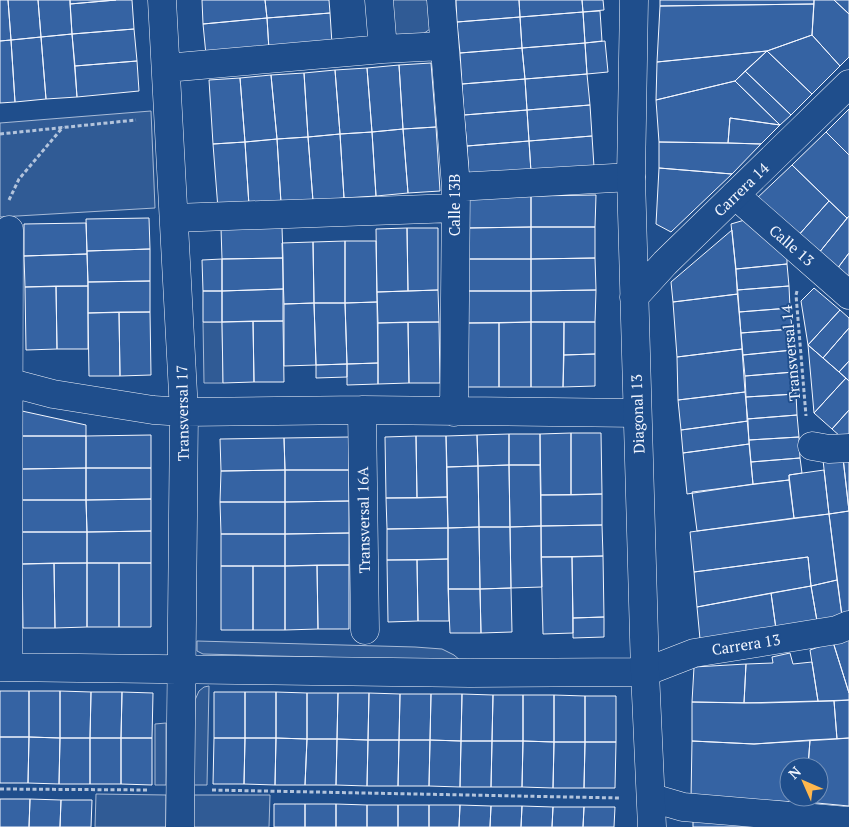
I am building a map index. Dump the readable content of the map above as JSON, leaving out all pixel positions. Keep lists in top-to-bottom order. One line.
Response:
{"streets":{"street":["Carrera 14","Calle 13B","Calle 13","Transversal 17","Diagonal 13","Transversal 16A","Carrera 13"],"path":["Transversal 14"]},"crossings":[["Carrera 14","Calle 13"],["Carrera 14","Diagonal 13"],["Calle 13","Transversal 14"],["Diagonal 13","Carrera 13"]],"north":"top left"}
